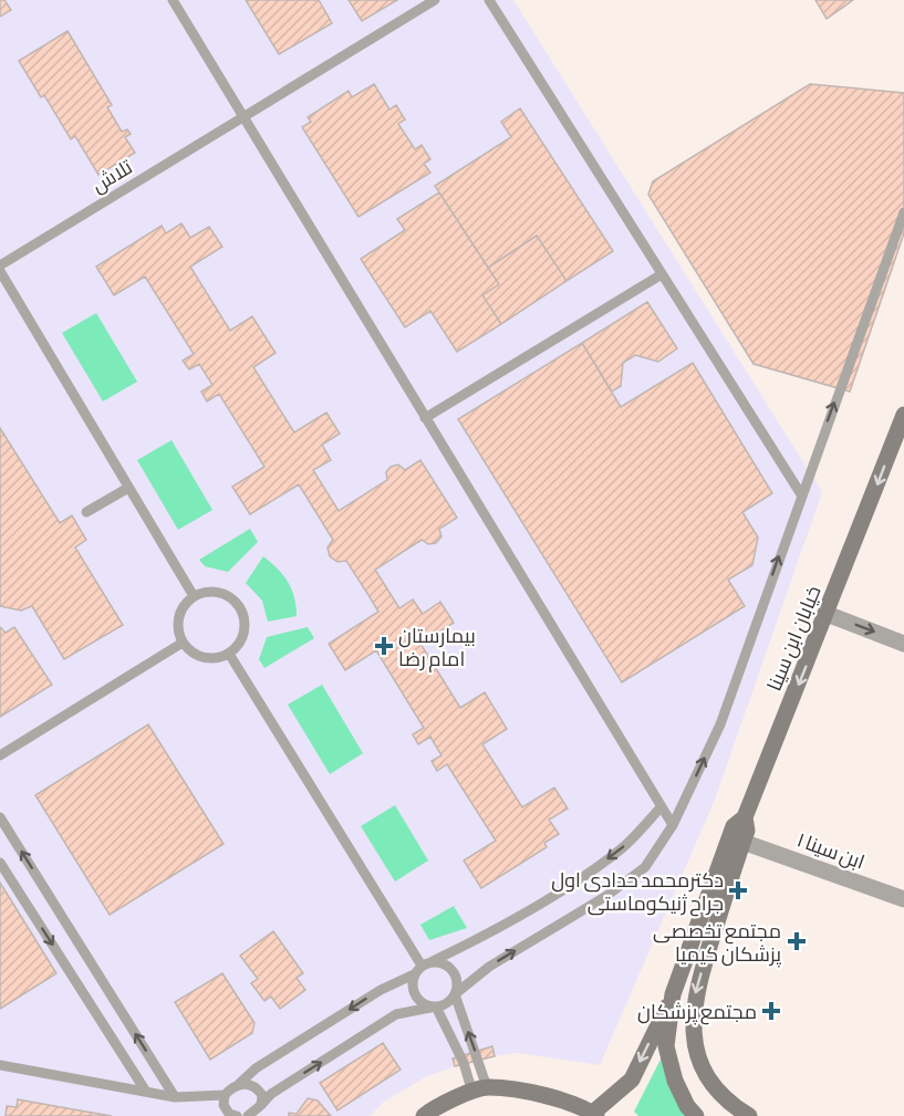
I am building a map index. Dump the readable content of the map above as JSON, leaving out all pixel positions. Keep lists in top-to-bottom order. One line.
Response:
{"streets":{"main road":["خیابان ابن سینا"],"street":["ابن سینا ۱"],"lane":["تلاش"]},"crossings":[["خیابان ابن سینا","ابن سینا ۱"]],"places":{"health":["بیمارستان امام رضا","دکترمحمد حدادی اول جراح ژنیکوماستی","مجتمع تخصصی پزشکان کیمیا","مجتمع پزشکان"]}}
